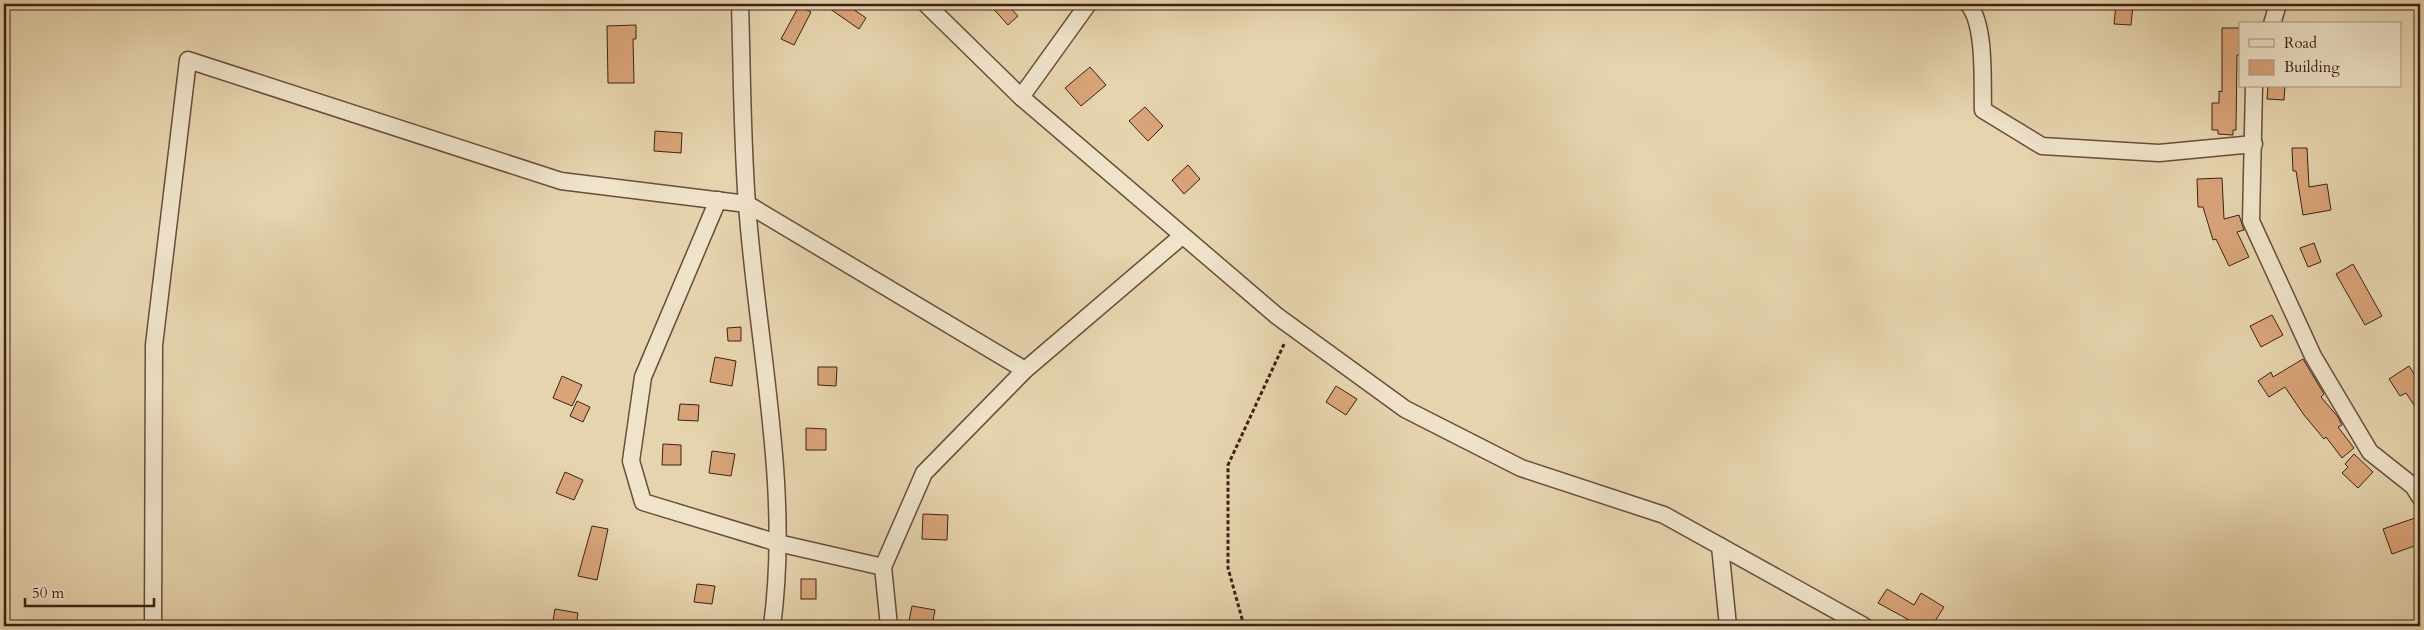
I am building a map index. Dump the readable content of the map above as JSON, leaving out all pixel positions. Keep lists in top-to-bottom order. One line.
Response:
{"legend":["Road","Building"],"scale_bar":"50 m"}
